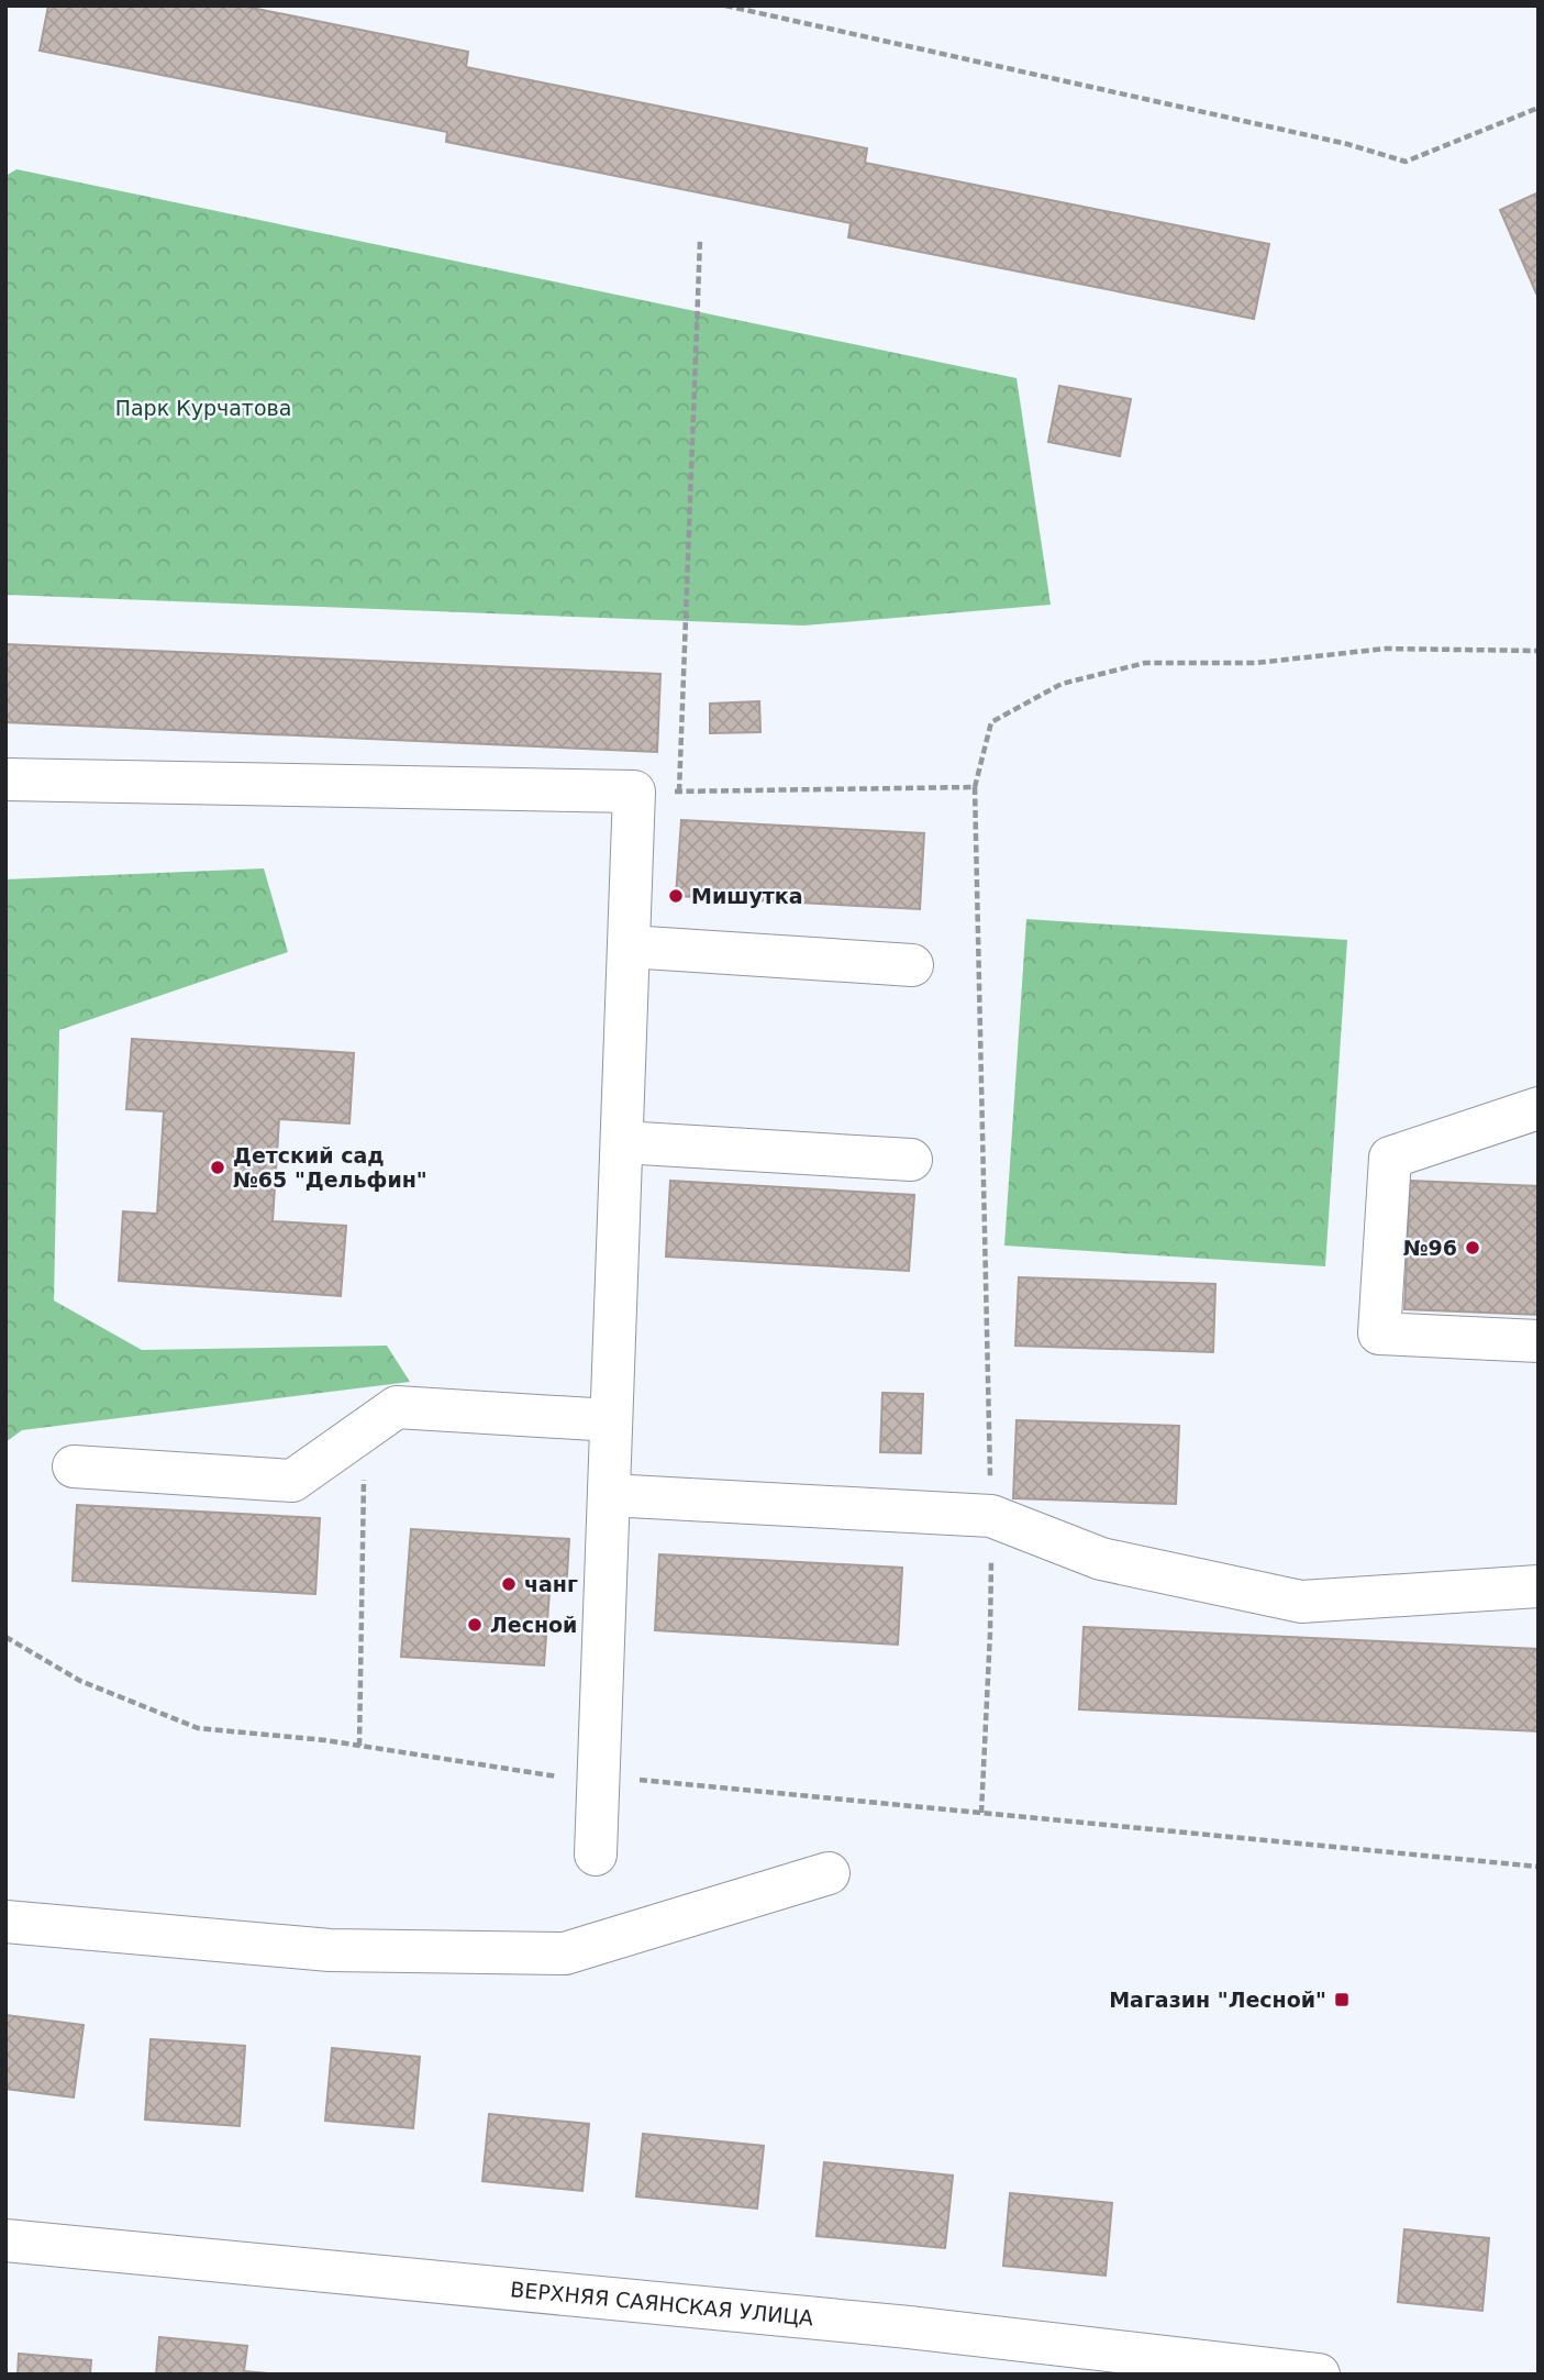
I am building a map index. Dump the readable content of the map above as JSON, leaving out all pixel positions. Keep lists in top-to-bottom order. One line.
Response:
{"streets":{"street":["ВЕРХНЯЯ САЯНСКАЯ УЛИЦА"]},"parks":["Парк Курчатова"],"places":{"other":["Мишутка","Детский сад №65 \"Дельфин\"","№96","чанг","Лесной"],"transit":["Магазин \"Лесной\""]}}
